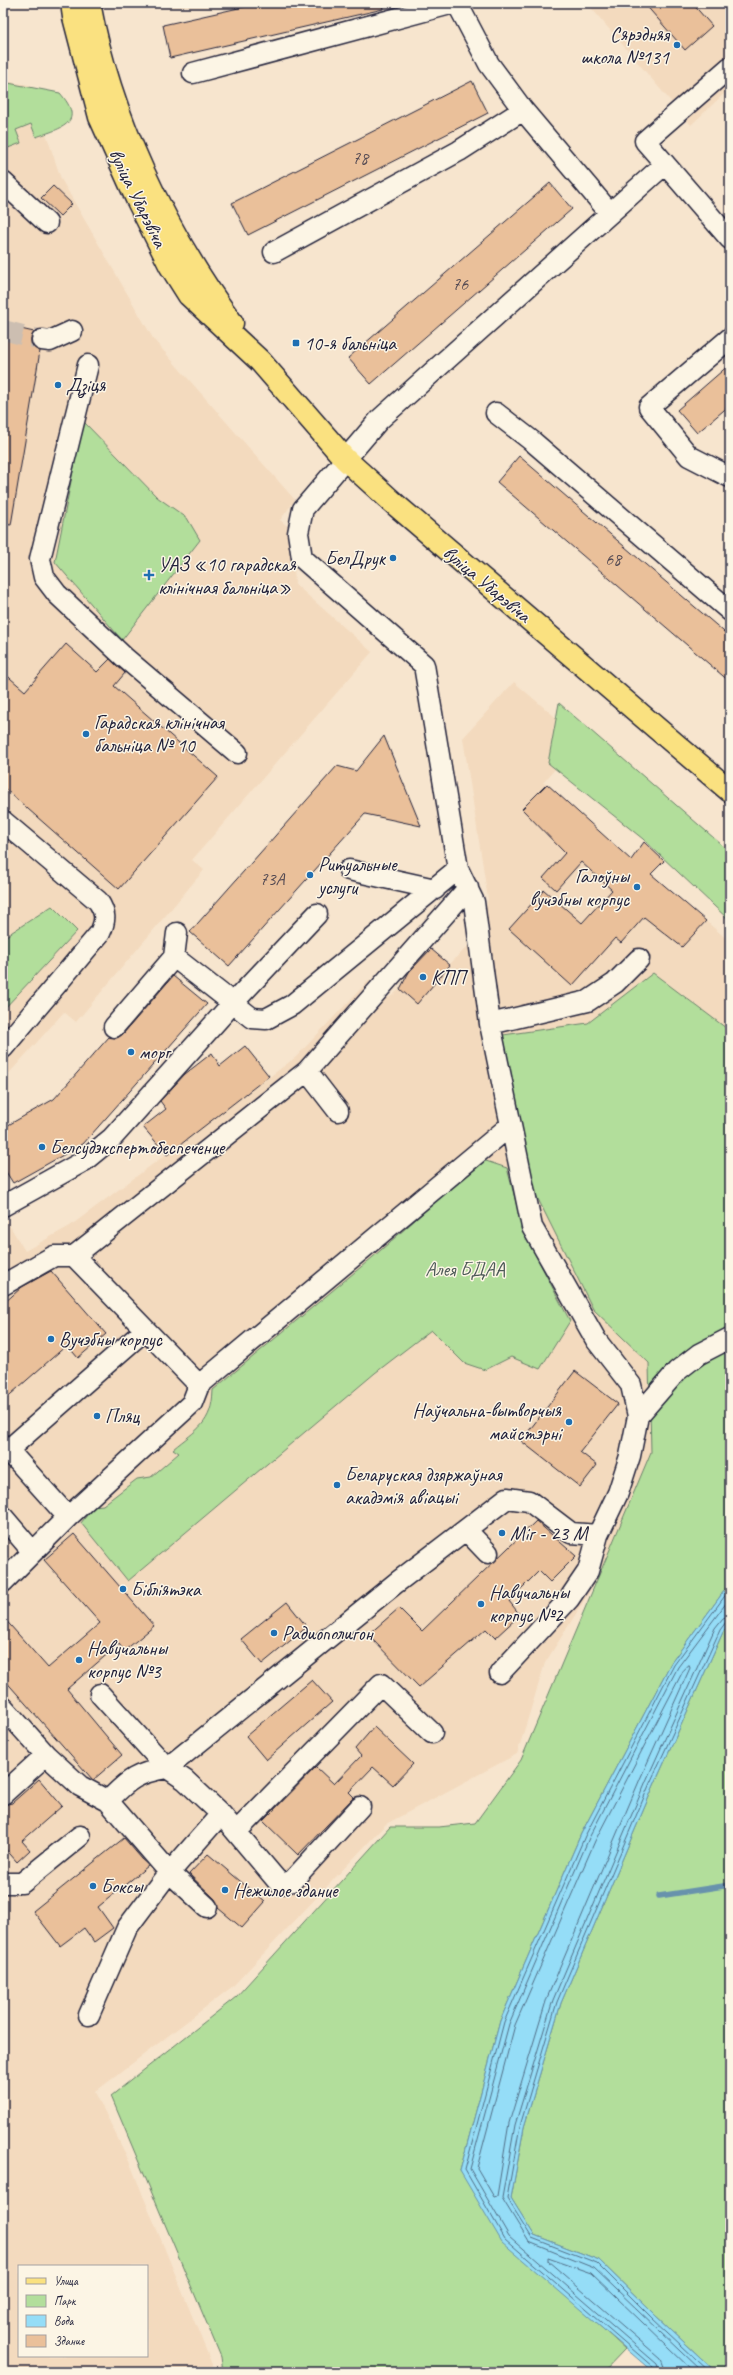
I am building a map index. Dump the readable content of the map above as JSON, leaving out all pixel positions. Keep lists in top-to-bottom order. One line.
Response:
{"streets":{"main road":["вуліца Убарэвіча"]},"parks":["Алея БДАА"],"places":{"other":["Сярэдняя школа №131","Дзіця","БелДрук","Гарадская клінічная бальніца № 10","Ритуальные услуги","Галоўны вучэбны корпус","КПП","морг","Белсудэкспертобеспечение","Вучэбны корпус","Пляц","Наўчальна-вытворчыя майстэрні","Беларуская дзяржаўная акадэмія авіацыі","Міг - 23 М","Бібліятэка","Навучальны корпус №2","Радиополигон","Навучальны корпус №3","Боксы","Нежилое здание"],"transit":["10-я бальніца"],"health":["УАЗ «10 гарадская клінічная бальніца»"]},"house_numbers":["78","76","68","73А"],"legend":["Улица","Парк","Вода","Здание"]}
